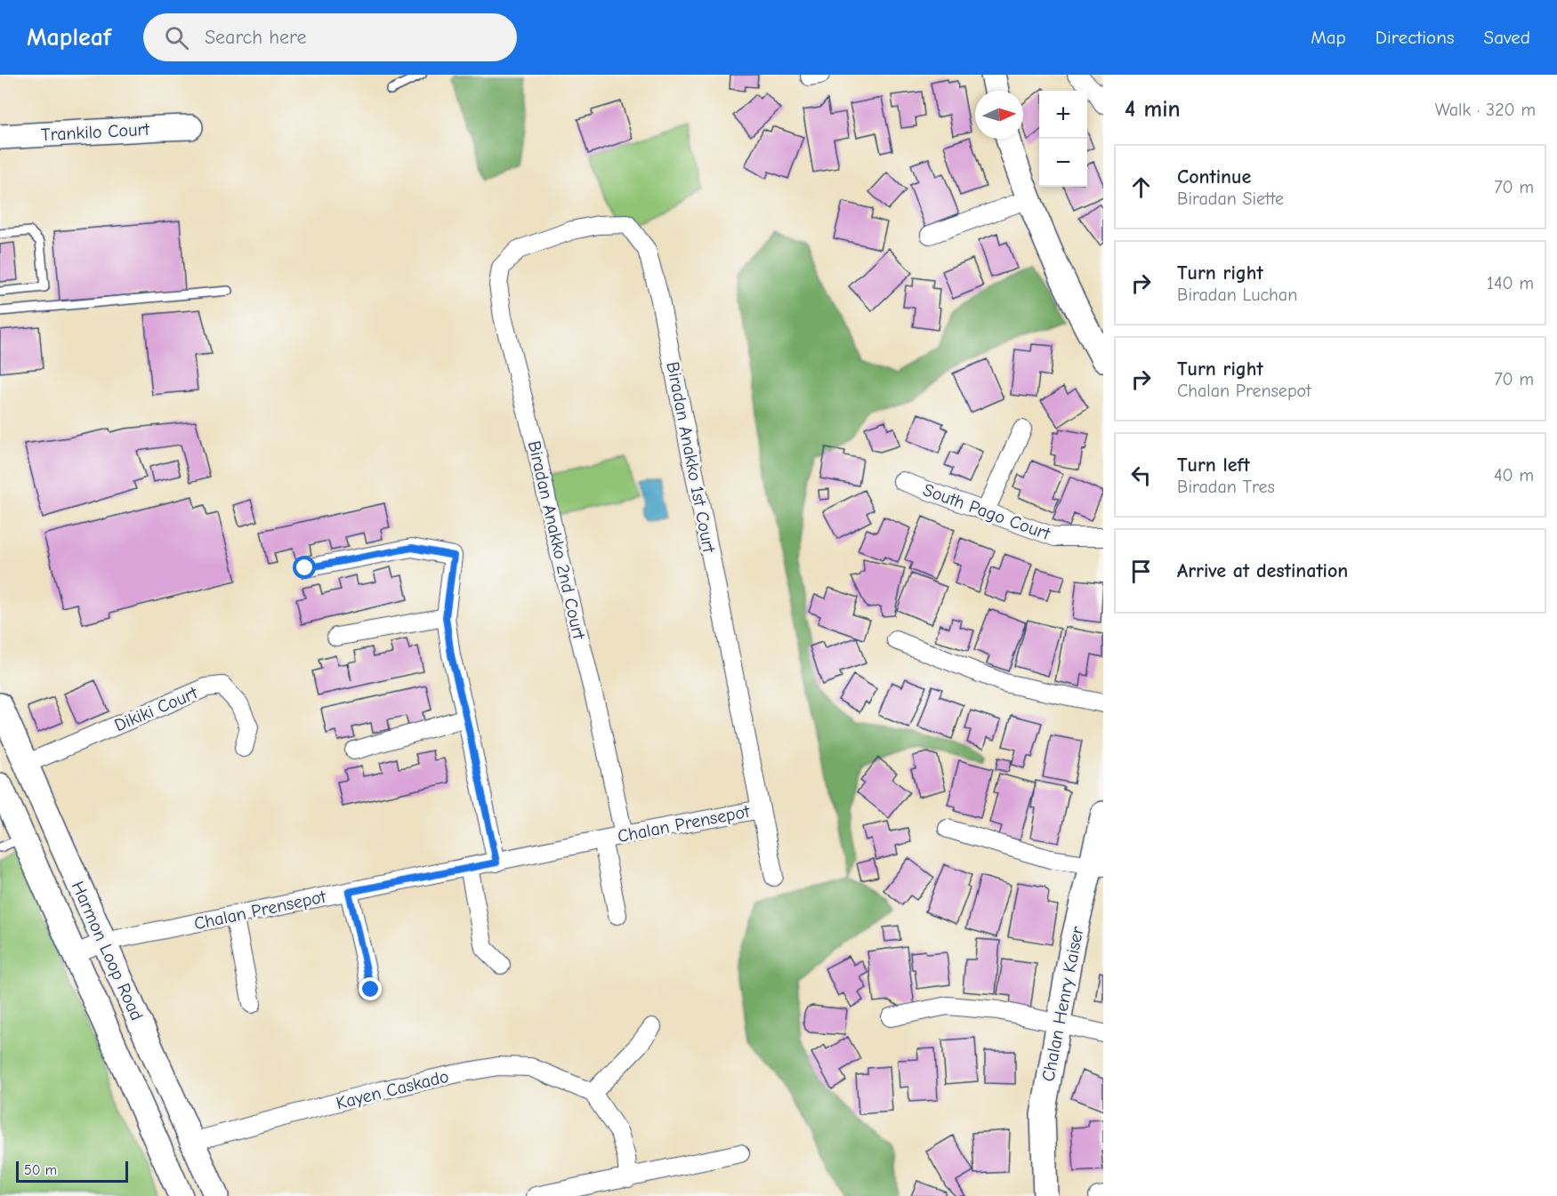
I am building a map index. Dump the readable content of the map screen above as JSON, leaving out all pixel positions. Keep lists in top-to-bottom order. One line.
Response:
{"streets":{"main road":["Trankilo Court","Harmon Loop Road","Chalan Henry Kaiser"],"street":["Biradan Anakko 1st Court","South Pago Court","Biradan Anakko 2nd Court","Dikiki Court","Chalan Prensepot","Kayen Caskado"]},"crossings":[["Biradan Anakko 1st Court","Biradan Anakko 2nd Court"],["Biradan Anakko 1st Court","Chalan Prensepot"],["Biradan Anakko 2nd Court","Chalan Prensepot"],["Dikiki Court","Harmon Loop Road"],["Chalan Prensepot","Harmon Loop Road"],["Harmon Loop Road","Kayen Caskado"]],"scale_bar":"50 m","north":"right","page":{"header":"Mapleaf","search":"Search here","nav":["Map","Directions","Saved"],"heading":["4 min","Walk · 320 m"],"map_buttons":["+","−"],"list":[["Continue","Biradan Siette","70 m"],["Turn right","Biradan Luchan","140 m"],["Turn right","Chalan Prensepot","70 m"],["Turn left","Biradan Tres","40 m"],"Arrive at destination"],"scale":"50 m"}}
